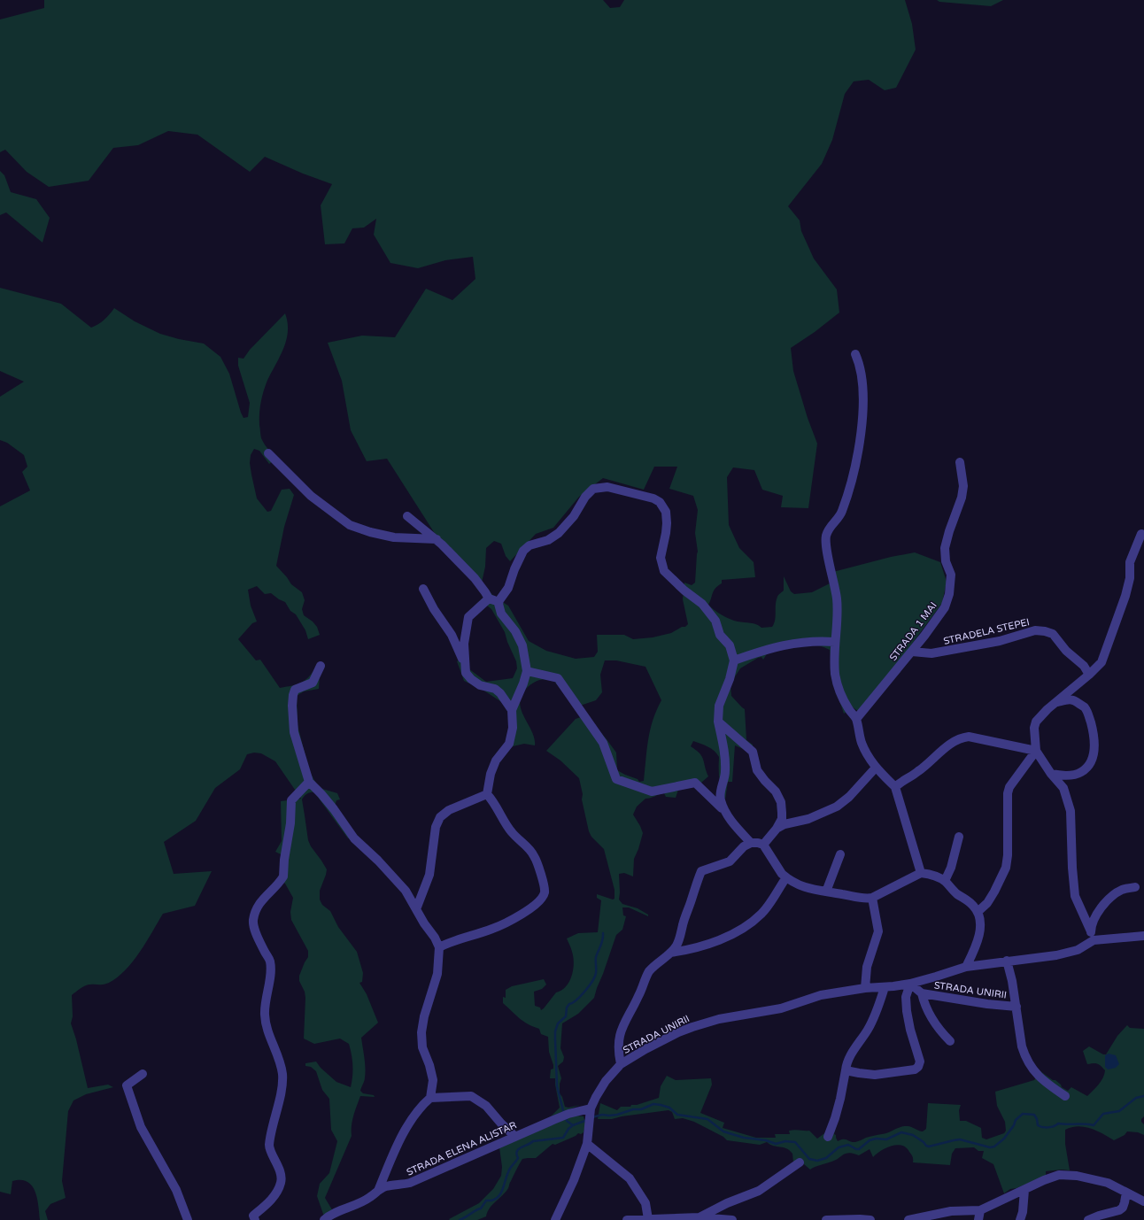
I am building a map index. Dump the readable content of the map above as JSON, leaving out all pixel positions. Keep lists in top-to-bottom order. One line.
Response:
{"streets":{"street":["STRADA 1 MAI","STRADELA STEPEI","STRADA UNIRII","STRADA ELENA ALISTAR"]},"crossings":[["STRADA 1 MAI","STRADELA STEPEI"],["STRADA UNIRII","STRADA ELENA ALISTAR"]]}
